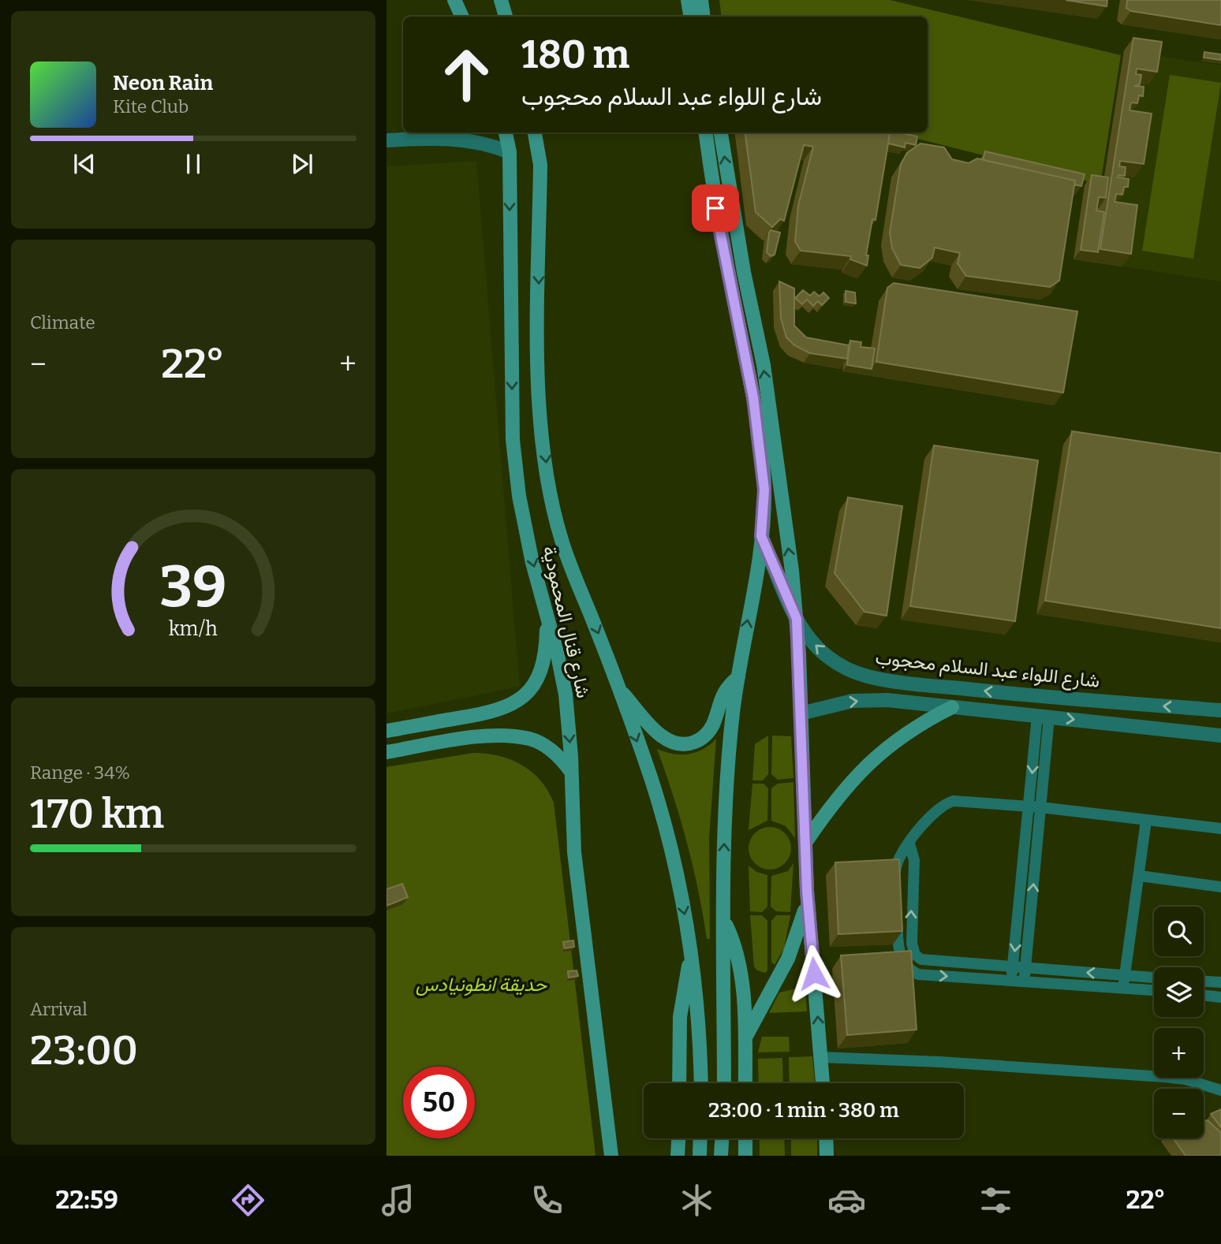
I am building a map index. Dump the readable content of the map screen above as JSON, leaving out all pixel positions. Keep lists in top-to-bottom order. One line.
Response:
{"streets":{"main road":["شارع قنال المحمودية"],"street":["شارع اللواء عبد السلام محجوب"]},"parks":["حديقة انطونيادس"],"page":{"turn":["180 m","شارع اللواء عبد السلام محجوب"],"song":["Neon Rain","Kite Club"],"tile":["Climate",["Range · 34%","170 km"],["Arrival","23:00"]],"heat":["−","22°","+"],"map_buttons":["+","−"],"limit":"50","trip":"23:00 · 1 min · 380 m","tabs":["22:59","22°"],"gauge":["39","km/h"]}}
